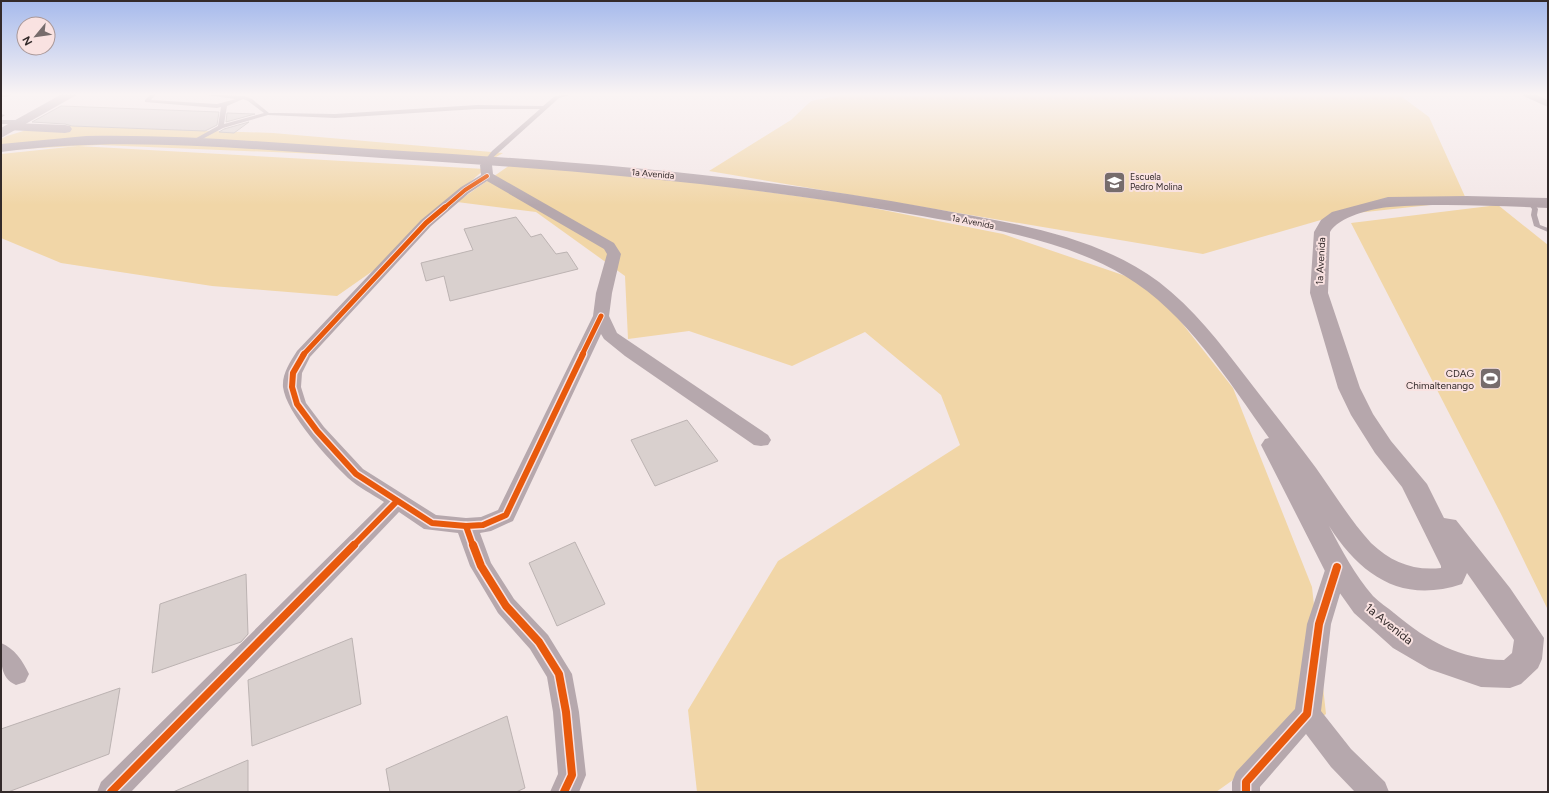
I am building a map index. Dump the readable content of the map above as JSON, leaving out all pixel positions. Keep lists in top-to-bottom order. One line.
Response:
{"streets":{"main road":["1a Avenida"]},"places":{"school or university":["Escuela Pedro Molina"],"sports":["CDAG Chimaltenango"]},"north":"bottom left"}
